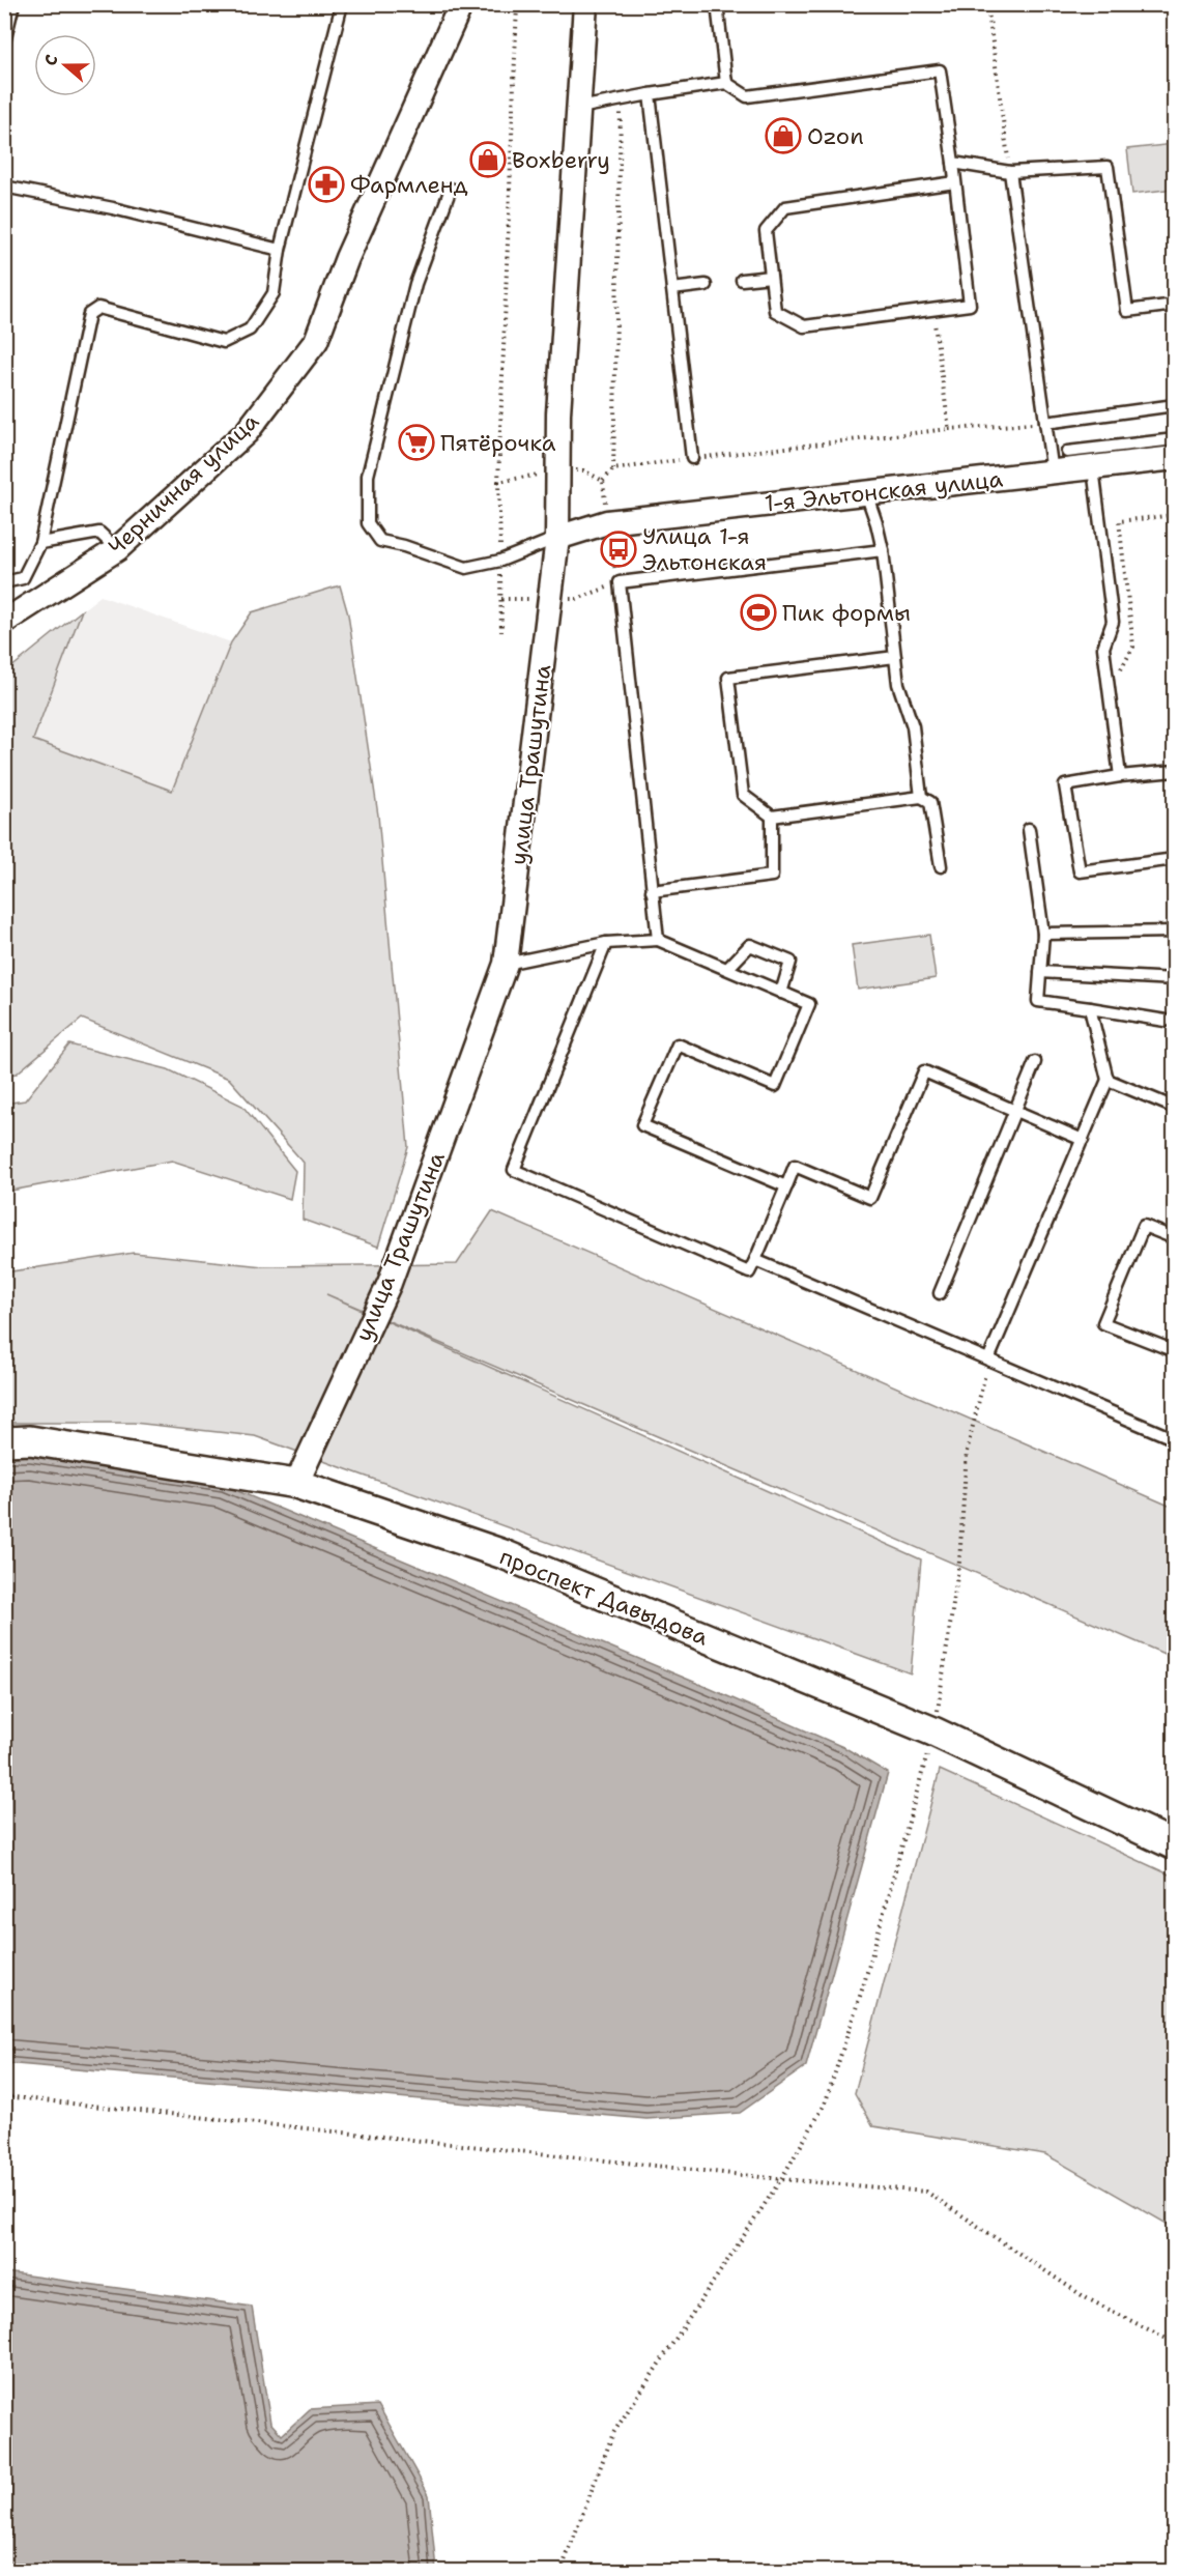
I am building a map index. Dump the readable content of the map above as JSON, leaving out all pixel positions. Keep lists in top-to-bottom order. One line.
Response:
{"streets":{"street":["Черничная улица","1-я Эльтонская улица","улица Трашутина","проспект Давыдова"]},"crossings":[["1-я Эльтонская улица","улица Трашутина"],["улица Трашутина","проспект Давыдова"]],"places":{"shop":["Ozon","Boxberry"],"pharmacy":["Фармленд"],"supermarket":["Пятёрочка"],"bus stop":["Улица 1-я Эльтонская"],"sports":["Пик формы"]},"north":"left"}
